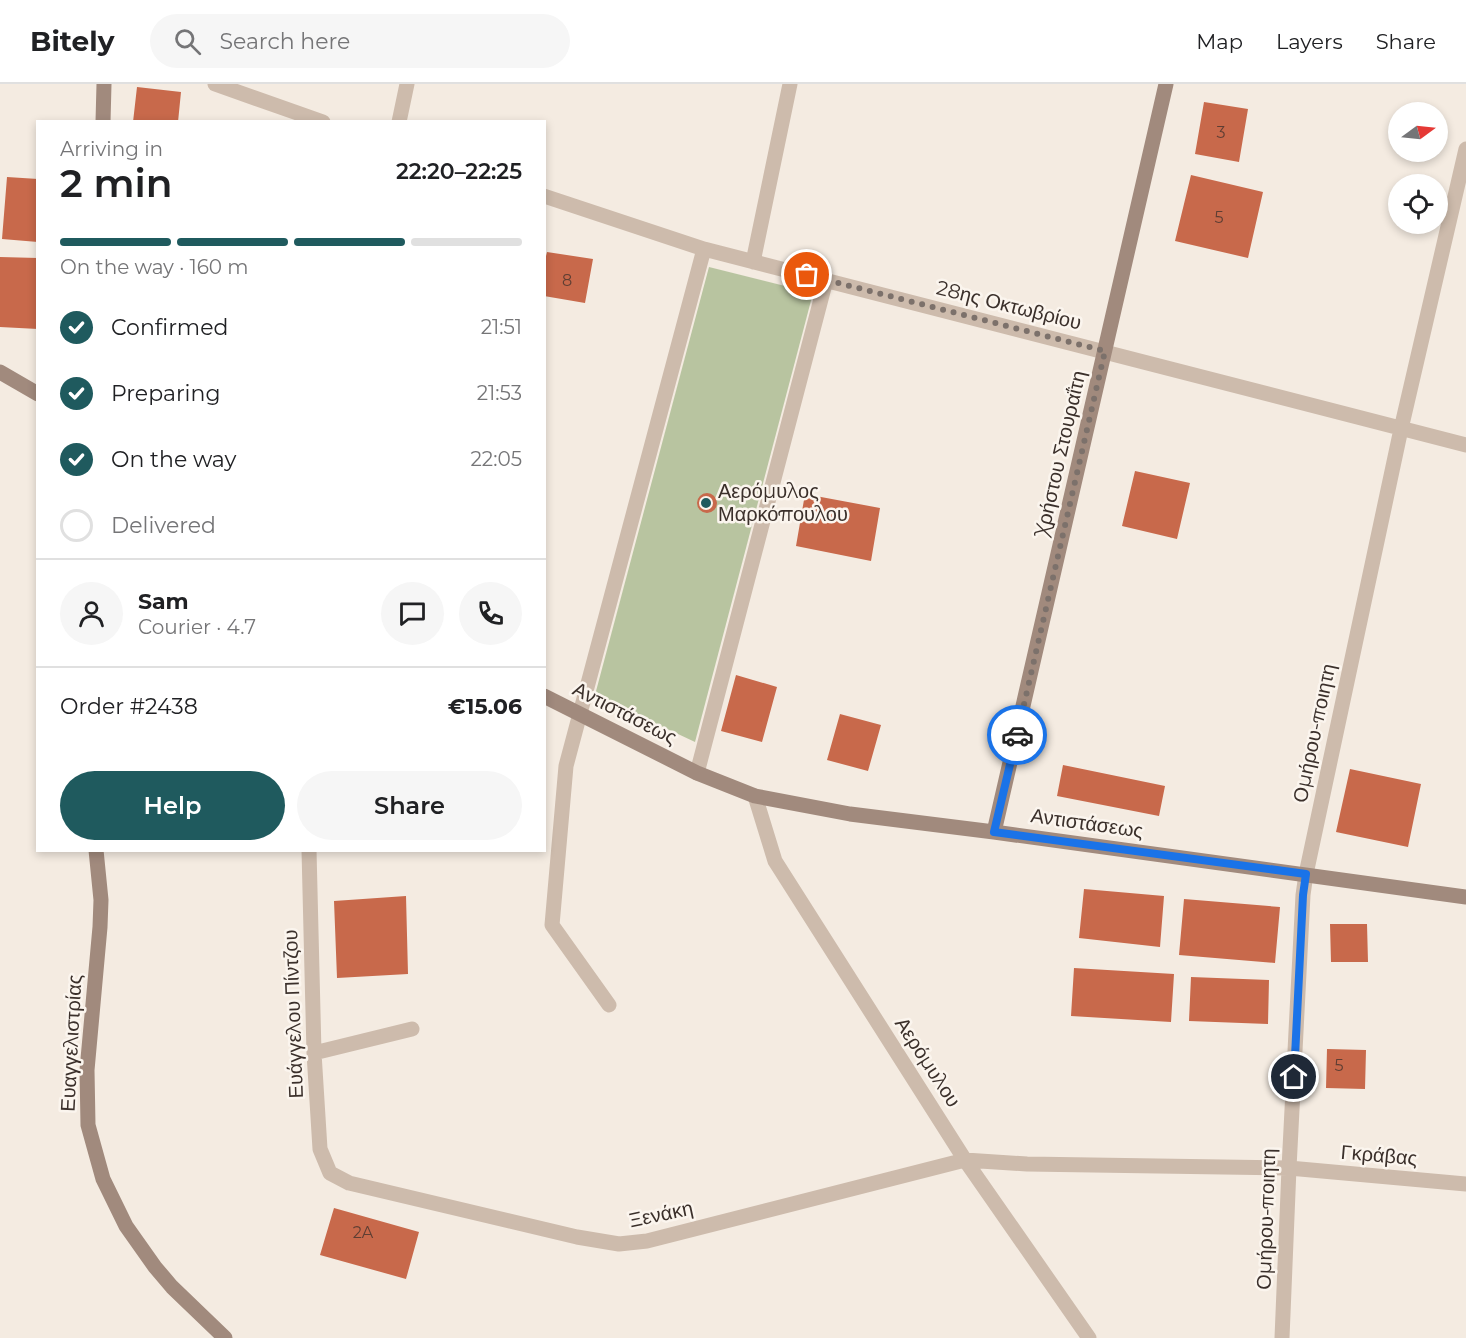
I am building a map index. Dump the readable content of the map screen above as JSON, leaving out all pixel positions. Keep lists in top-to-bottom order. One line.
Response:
{"streets":{"street":["28ης Οκτωβρίου","Χρήστου Στουραΐτη","Αντιστάσεως","Ομήρου-ποιητη","Ευάγγελου Πίντζου","Ευαγγελιστρίας","Αερόμυλου","Γκράβας","Ξενάκη"]},"crossings":[["28ης Οκτωβρίου","Χρήστου Στουραΐτη"],["28ης Οκτωβρίου","Ομήρου-ποιητη"],["Χρήστου Στουραΐτη","Αντιστάσεως"],["Αντιστάσεως","Ομήρου-ποιητη"],["Αντιστάσεως","Αερόμυλου"],["Ομήρου-ποιητη","Γκράβας"],["Ομήρου-ποιητη","Ξενάκη"],["Ευάγγελου Πίντζου","Ξενάκη"],["Αερόμυλου","Ξενάκη"],["Γκράβας","Ξενάκη"]],"places":["Αερόμυλος Μαρκόπουλου"],"house_numbers":["3","5","8","5","2A"],"north":"right","page":{"header":"Bitely","search":"Search here","nav":["Map","Layers","Share"],"heading":["2 min","Arriving in","22:20–22:25"],"panel":["Sam","Courier · 4.7","Order #2438","€15.06"],"bar":"On the way · 160 m","list":[["Confirmed","21:51"],["Preparing","21:53"],["On the way","22:05"],"Delivered"],"buttons":["Help","Share"]}}
